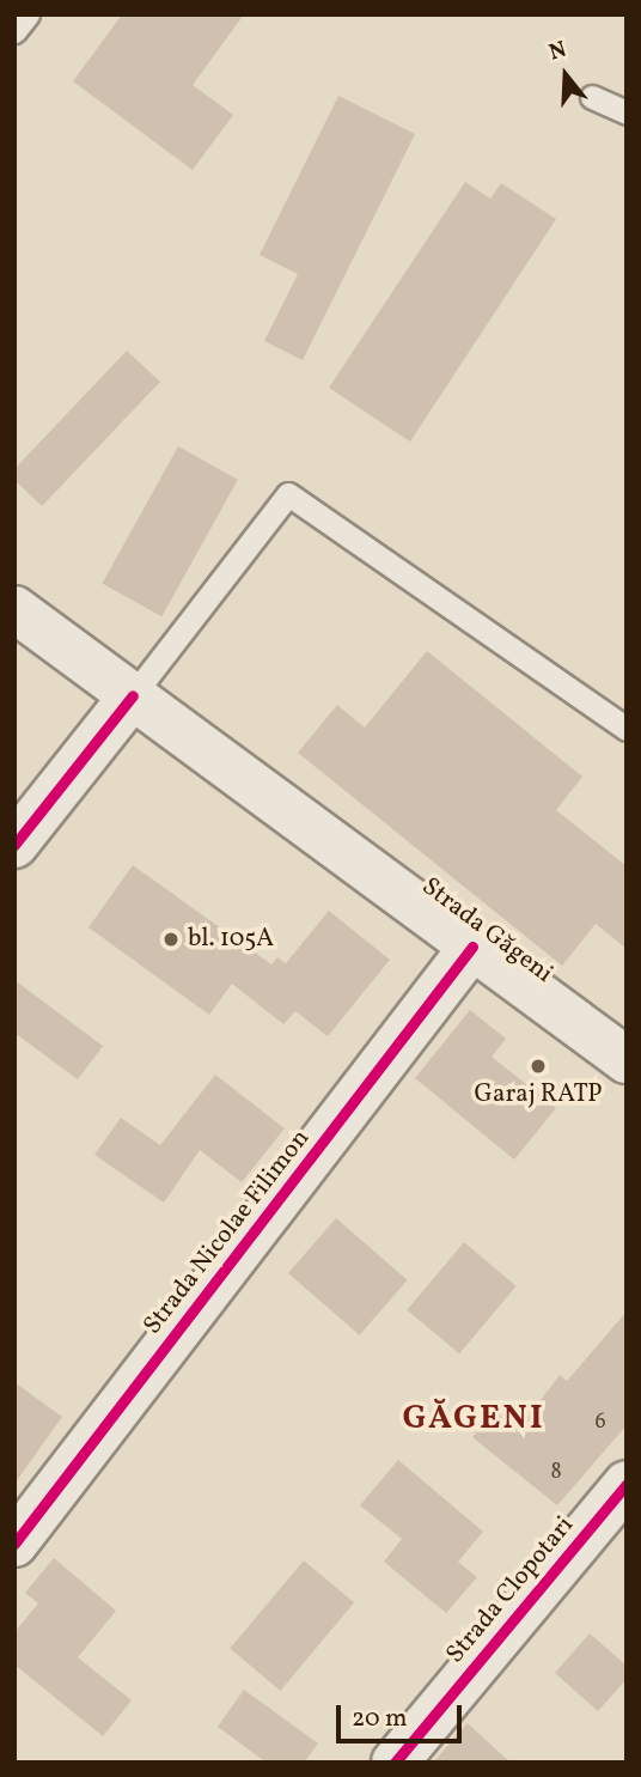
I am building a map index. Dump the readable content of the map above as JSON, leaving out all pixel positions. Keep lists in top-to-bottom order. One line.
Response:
{"streets":{"street":["Strada Găgeni","Strada Nicolae Filimon","Strada Clopotari"]},"crossings":[["Strada Găgeni","Strada Nicolae Filimon"]],"districts":["GĂGENI"],"places":["bl. 105A","Garaj RATP"],"house_numbers":["6","8"],"scale_bar":"20 m","north":"top"}
